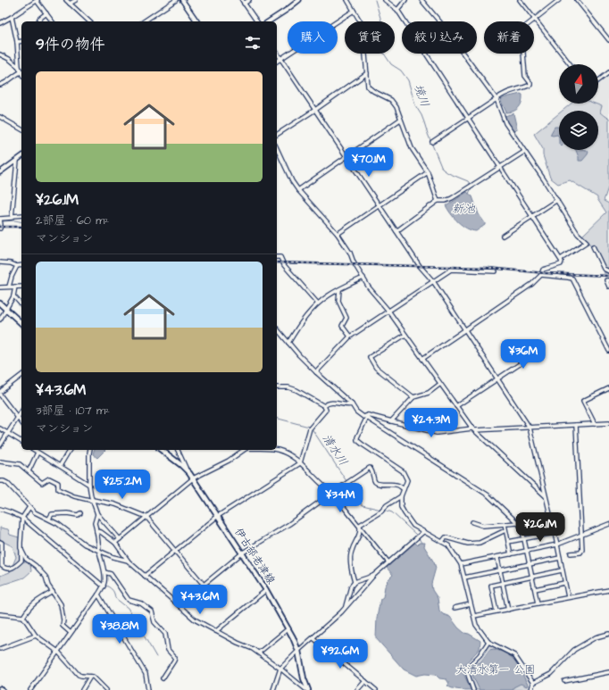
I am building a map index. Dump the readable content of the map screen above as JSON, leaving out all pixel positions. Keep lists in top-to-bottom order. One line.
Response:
{"streets":{"main road":["伊古部老津線"]},"water":["境川","新池","清水川"],"parks":["大清水第一 公園"],"north":"top","page":{"chip":["購入","賃貸","絞り込み","新着"],"heading":"9件の物件","list":[{"name":"¥26.1M","note":"2部屋 · 60 m² · マンション"},{"name":"¥43.6M","note":"3部屋 · 107 m² · マンション"}],"price":["¥70.1M","¥36M","¥24.3M","¥25.2M","¥34M","¥26.1M","¥43.6M","¥38.8M","¥92.6M"]}}
